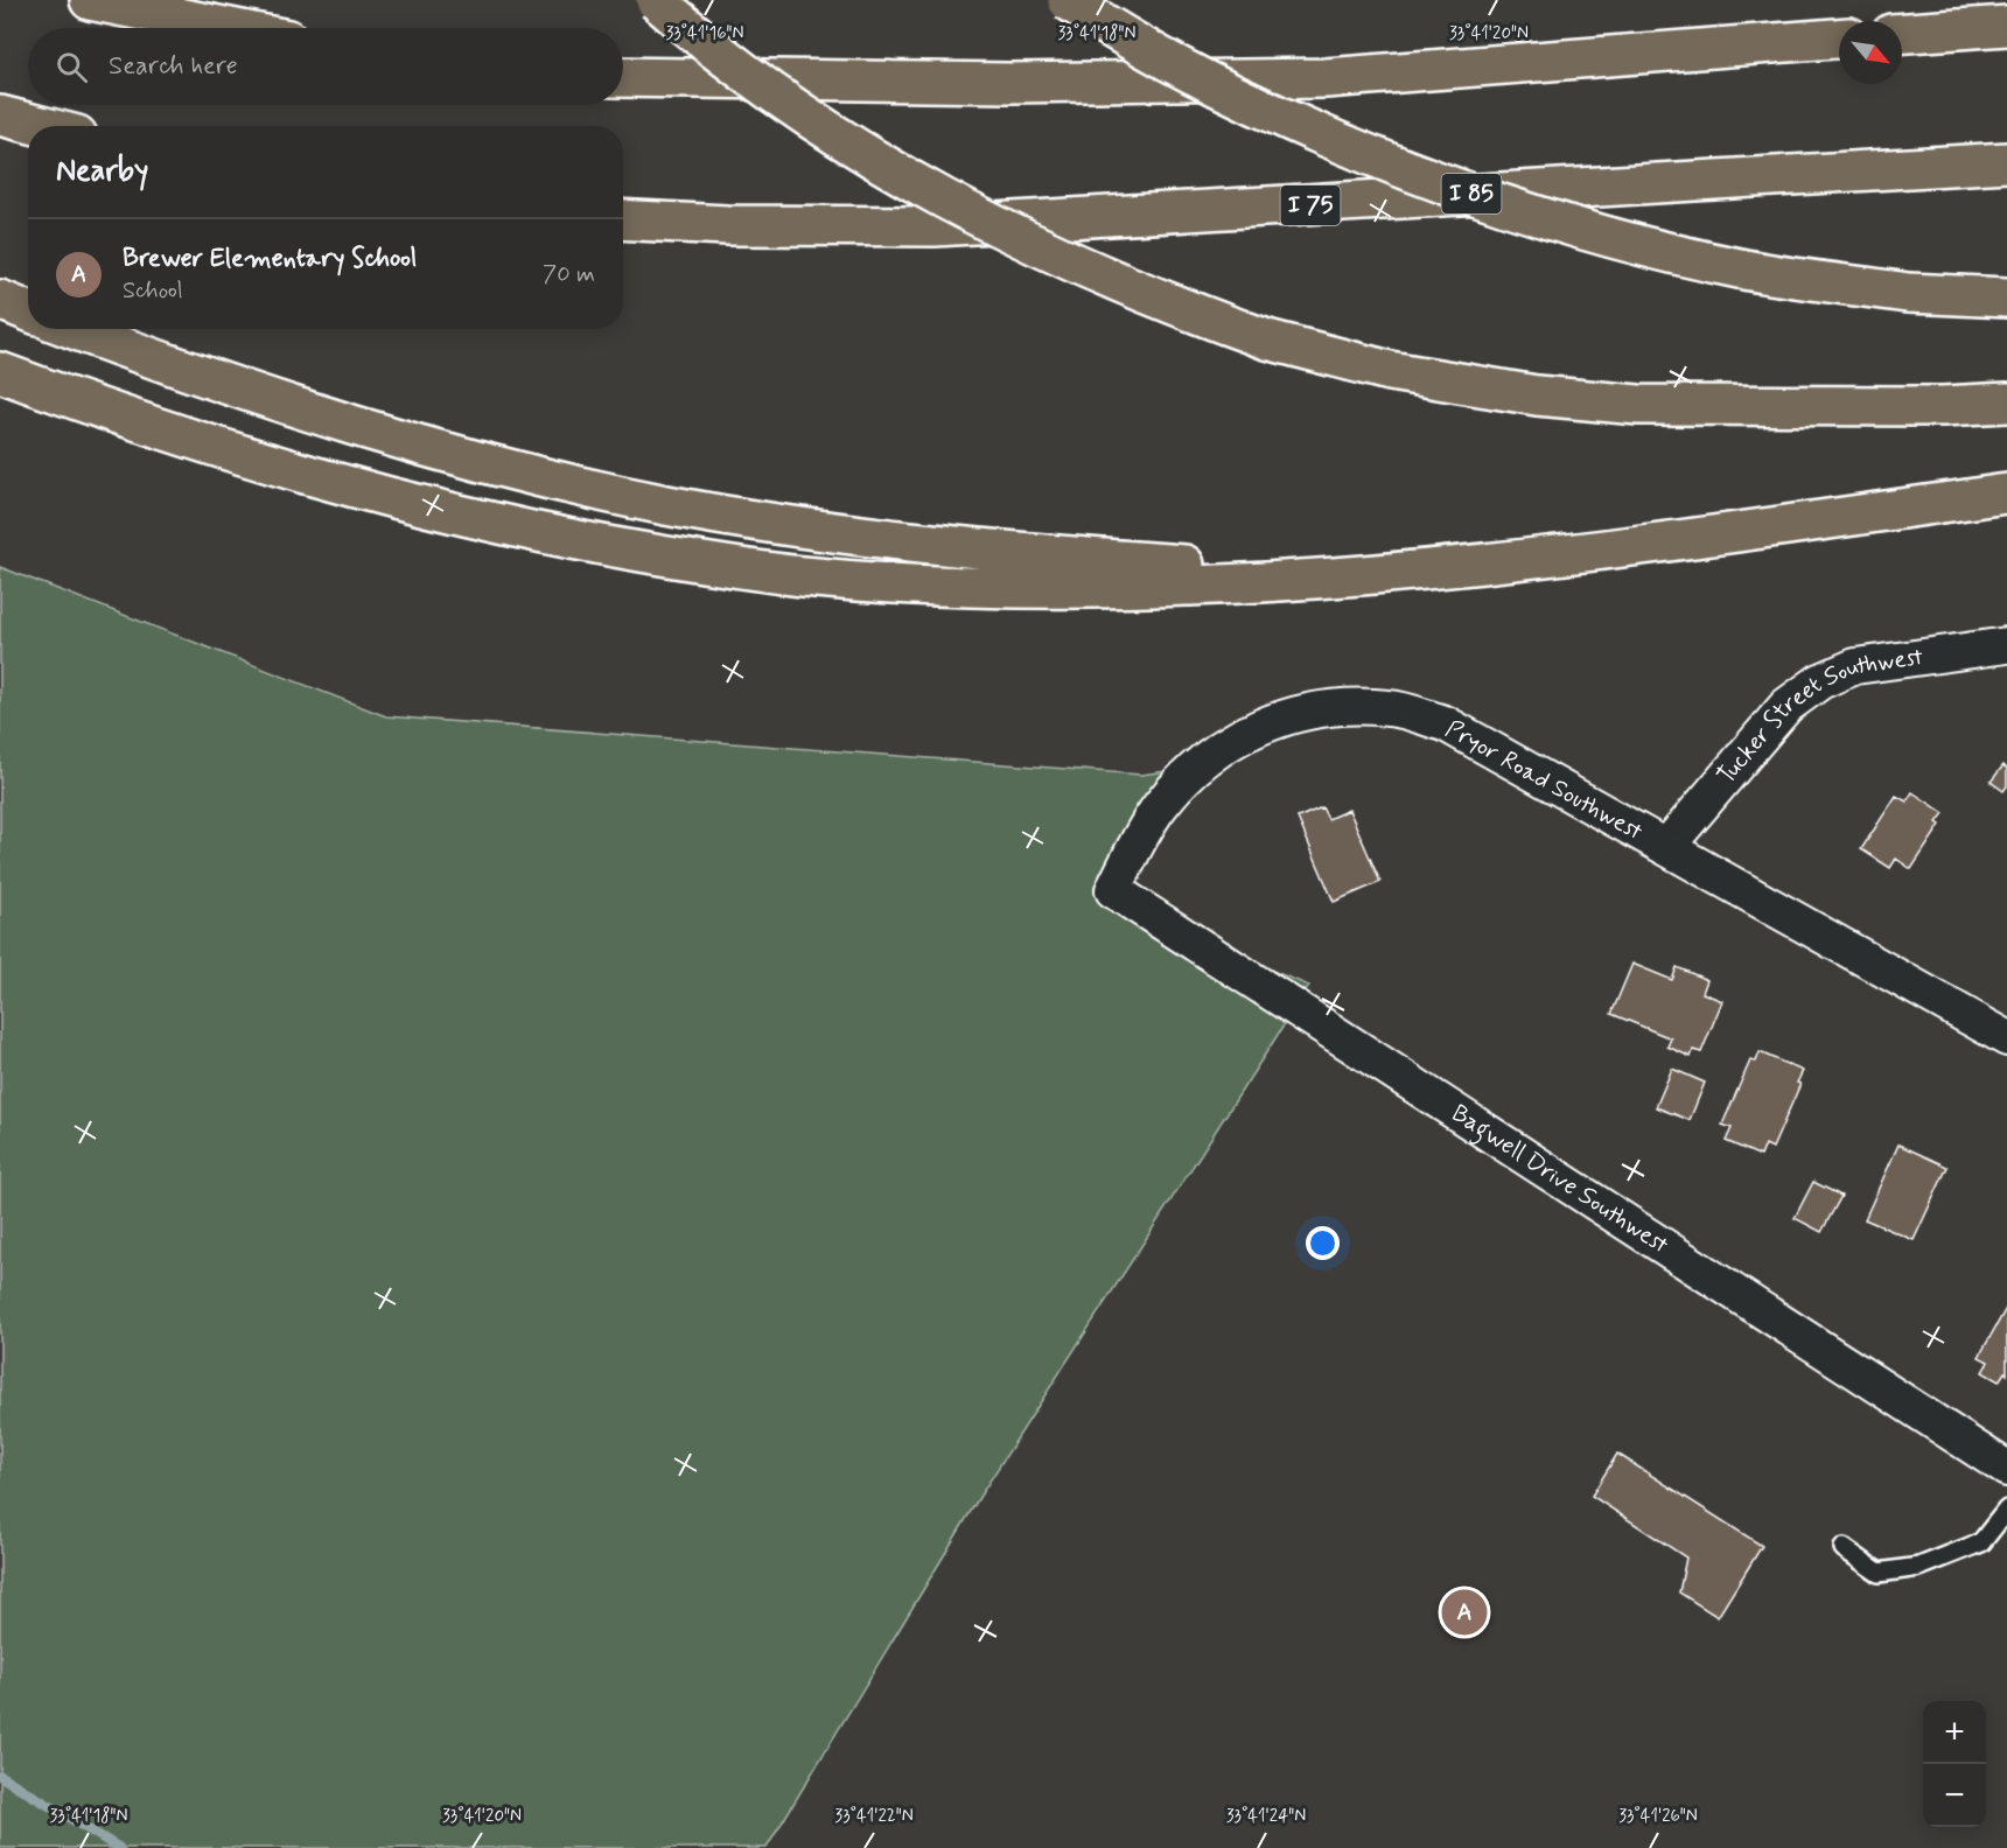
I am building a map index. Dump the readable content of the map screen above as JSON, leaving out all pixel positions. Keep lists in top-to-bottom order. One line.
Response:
{"streets":{"highway":["I 85","I 75"],"street":["Tucker Street Southwest","Pryor Road Southwest","Bagwell Drive Southwest"]},"crossings":[["Tucker Street Southwest","Pryor Road Southwest"],["Pryor Road Southwest","Bagwell Drive Southwest"]],"north":"bottom right","page":{"search":"Search here","heading":"Nearby","list":[{"mark":"A","name":"Brewer Elementary School","note":"School","value":"70 m"}],"pins":"A","map_buttons":["+","−"]},"coordinates":["33°41'16\"N","33°41'18\"N","33°41'20\"N","33°41'22\"N","33°41'24\"N","33°41'26\"N"]}
